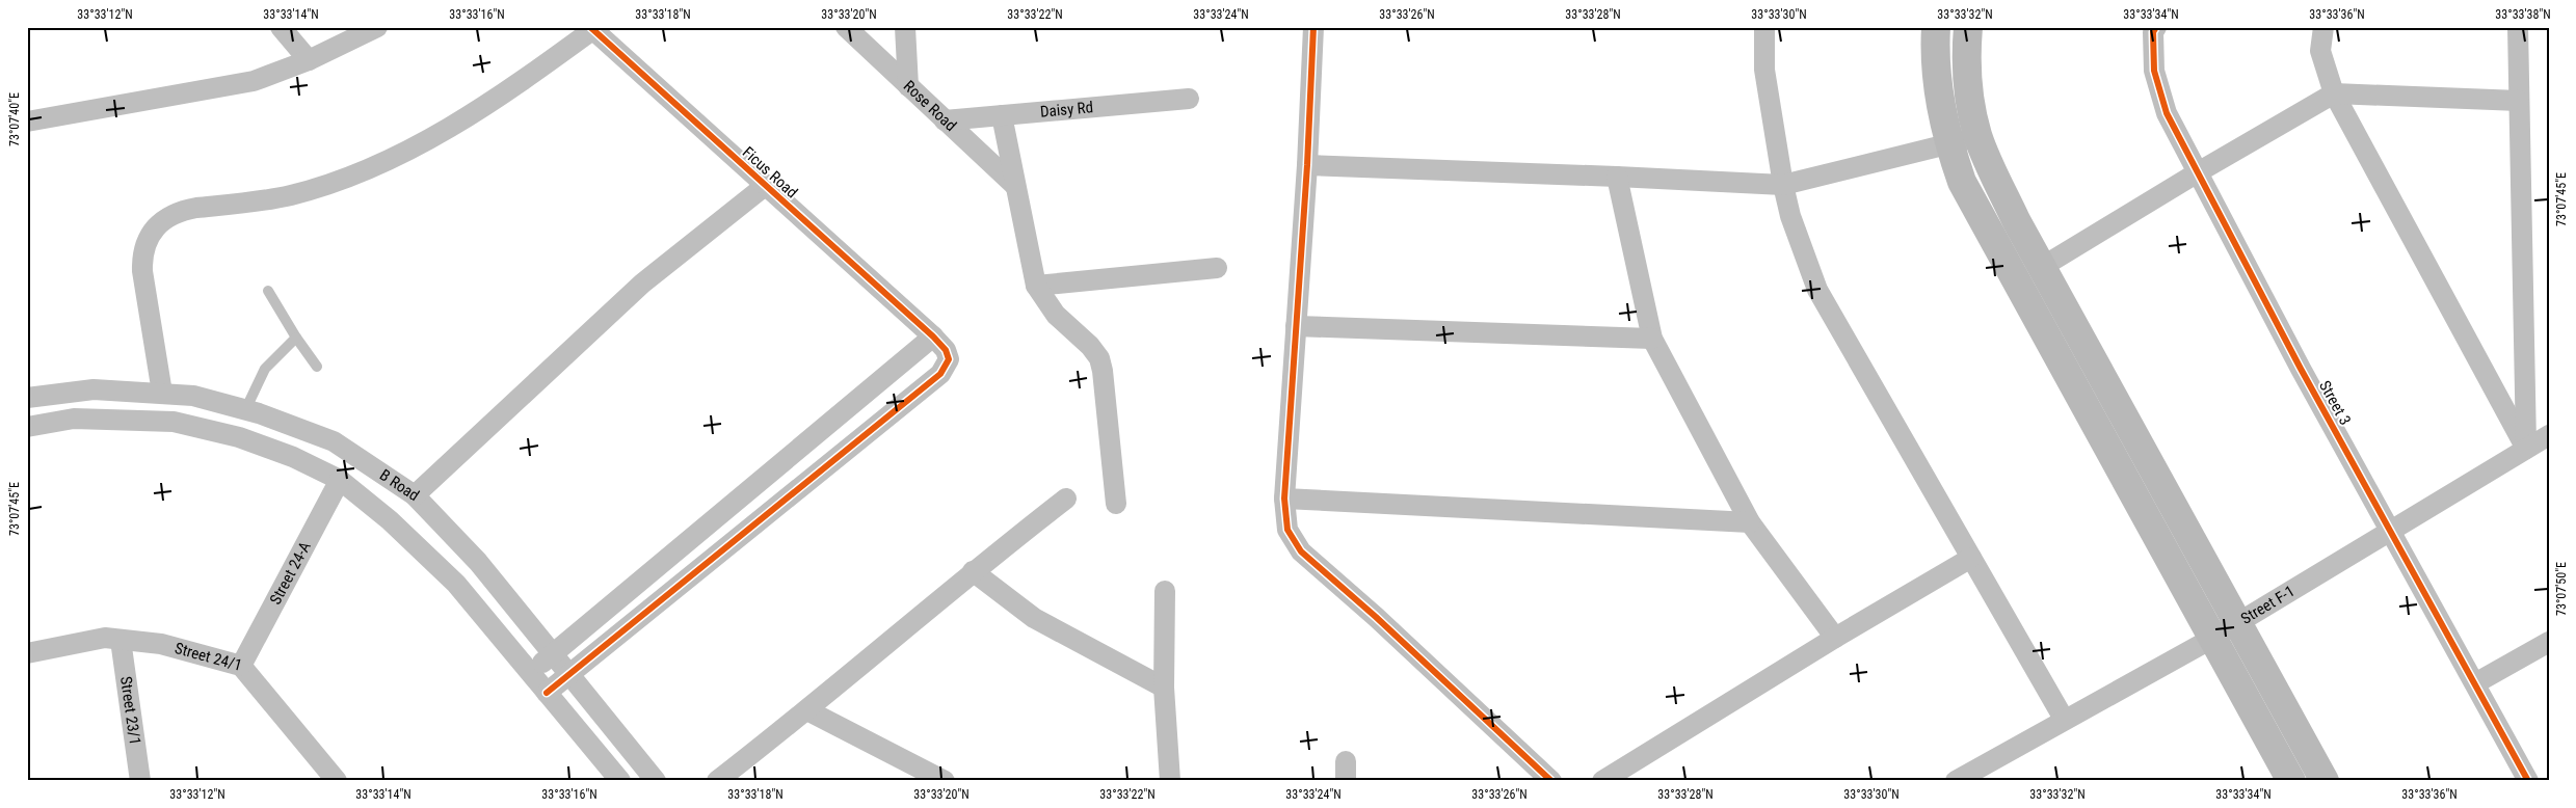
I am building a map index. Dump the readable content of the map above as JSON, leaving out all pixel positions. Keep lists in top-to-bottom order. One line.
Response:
{"streets":{"street":["Rose Road","Daisy Rd","Ficus Road","Street 3","B Road","Street 24-A","Street F-1","Street 24/1","Street 23/1"]},"crossings":[["Rose Road","Daisy Rd"],["Ficus Road","B Road"],["Street 3","Street F-1"],["B Road","Street 24-A"],["Street 24-A","Street 24/1"],["Street 24/1","Street 23/1"]],"coordinates":["33°33'12\"N","33°33'14\"N","33°33'16\"N","33°33'18\"N","33°33'20\"N","33°33'22\"N","33°33'24\"N","33°33'26\"N","33°33'28\"N","33°33'30\"N","33°33'32\"N","33°33'34\"N","33°33'36\"N","33°33'38\"N","73°07'40\"E","73°07'45\"E","73°07'50\"E"]}
